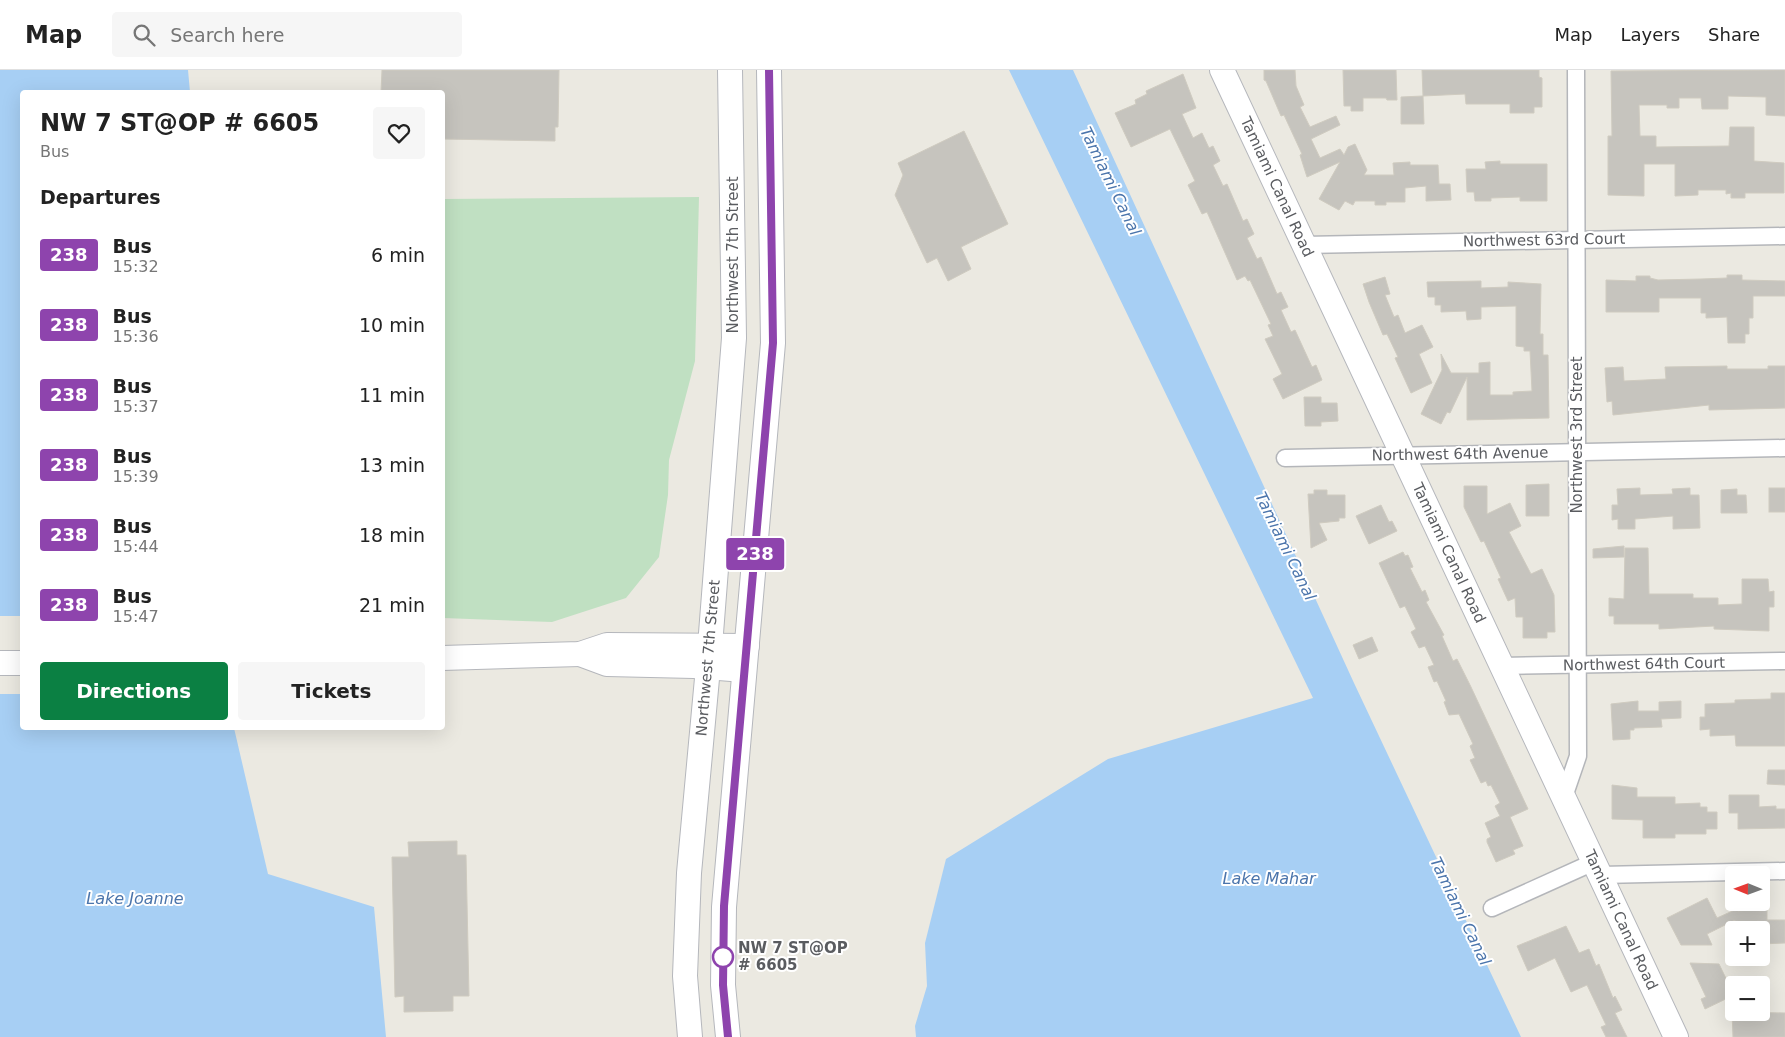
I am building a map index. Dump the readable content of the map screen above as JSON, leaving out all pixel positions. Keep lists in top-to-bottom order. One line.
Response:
{"streets":{"main road":["Tamiami Canal Road","Northwest 7th Street"],"street":["Northwest 63rd Court","Northwest 3rd Street","Northwest 64th Avenue","Northwest 64th Court"]},"crossings":[["Tamiami Canal Road","Northwest 63rd Court"],["Tamiami Canal Road","Northwest 3rd Street"],["Tamiami Canal Road","Northwest 64th Avenue"],["Tamiami Canal Road","Northwest 64th Court"],["Northwest 63rd Court","Northwest 3rd Street"],["Northwest 3rd Street","Northwest 64th Avenue"],["Northwest 3rd Street","Northwest 64th Court"]],"water":["Tamiami Canal","Lake Mahar","Lake Joanne"],"places":["NW 7 ST@OP # 6605"],"lines":["bus line 238"],"north":"left","page":{"header":"Map","search":"Search here","nav":["Map","Layers","Share"],"on_map":"238","heading":[["NW 7 ST@OP # 6605","Bus"],"Departures"],"list":[{"mark":"238","name":"Bus","note":"15:32","value":"6 min"},{"mark":"238","name":"Bus","note":"15:36","value":"10 min"},{"mark":"238","name":"Bus","note":"15:37","value":"11 min"},{"mark":"238","name":"Bus","note":"15:39","value":"13 min"},{"mark":"238","name":"Bus","note":"15:44","value":"18 min"},{"mark":"238","name":"Bus","note":"15:47","value":"21 min"}],"buttons":["Directions","Tickets"],"map_buttons":["+","−"]}}
